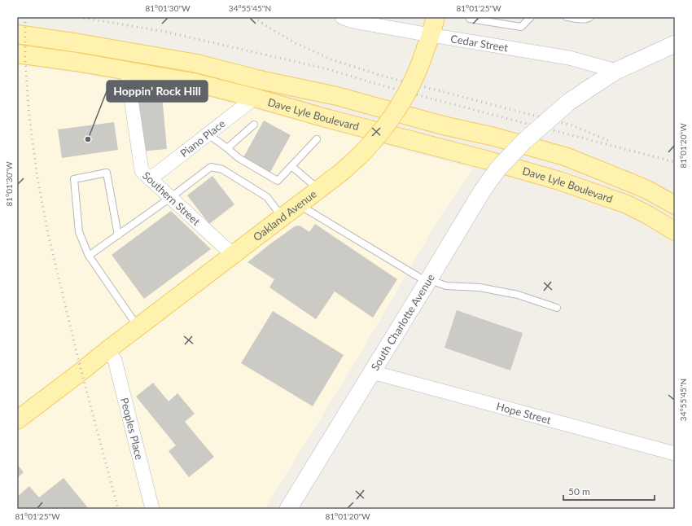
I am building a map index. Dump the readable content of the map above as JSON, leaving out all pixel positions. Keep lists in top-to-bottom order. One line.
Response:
{"streets":{"main road":["Dave Lyle Boulevard","Oakland Avenue"],"street":["Cedar Street","Piano Place","Southern Street","South Charlotte Avenue","Hope Street","Peoples Place"]},"crossings":[["Cedar Street","Oakland Avenue"],["Cedar Street","South Charlotte Avenue"],["Dave Lyle Boulevard","Piano Place"],["Dave Lyle Boulevard","Southern Street"],["Piano Place","Southern Street"],["Southern Street","Oakland Avenue"],["Oakland Avenue","Peoples Place"],["South Charlotte Avenue","Hope Street"]],"places":["Hoppin’ Rock Hill"],"scale_bar":"50 m","coordinates":["81°01'30\"W","34°55'45\"N","81°01'25\"W","81°01'20\"W"]}
